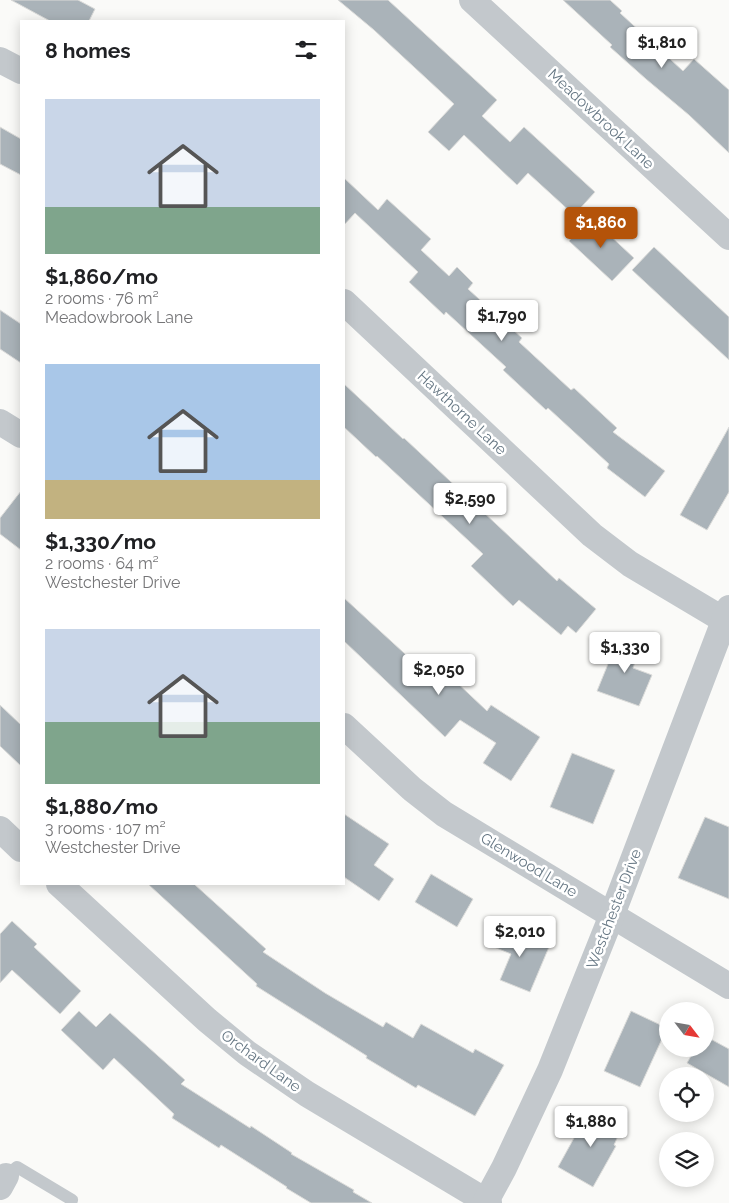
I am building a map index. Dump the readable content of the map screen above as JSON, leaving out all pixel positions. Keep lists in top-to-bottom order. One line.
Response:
{"streets":{"street":["Meadowbrook Lane","Hawthorne Lane","Glenwood Lane","Westchester Drive","Orchard Lane"]},"crossings":[["Hawthorne Lane","Westchester Drive"],["Glenwood Lane","Westchester Drive"],["Westchester Drive","Orchard Lane"]],"north":"bottom right","page":{"heading":"8 homes","price":["$1,810","$1,860","$1,790","$2,590","$1,330","$2,050","$2,010","$1,880"],"list":[{"name":"$1,860/mo","note":"2 rooms · 76 m² · Meadowbrook Lane"},{"name":"$1,330/mo","note":"2 rooms · 64 m² · Westchester Drive"},{"name":"$1,880/mo","note":"3 rooms · 107 m² · Westchester Drive"}]}}
